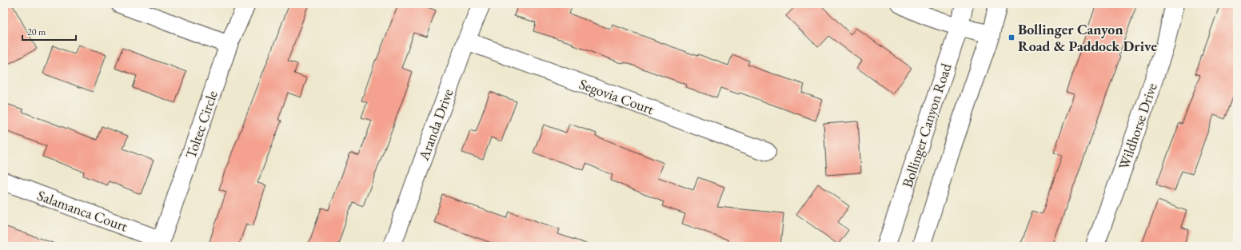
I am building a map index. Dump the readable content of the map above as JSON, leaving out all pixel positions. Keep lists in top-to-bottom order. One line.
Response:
{"streets":{"street":["Segovia Court","Toltec Circle","Aranda Drive","Bollinger Canyon Road","Wildhorse Drive","Salamanca Court"]},"crossings":[["Segovia Court","Aranda Drive"],["Toltec Circle","Salamanca Court"]],"places":{"transit":["Bollinger Canyon Road & Paddock Drive"]},"scale_bar":"20 m"}
